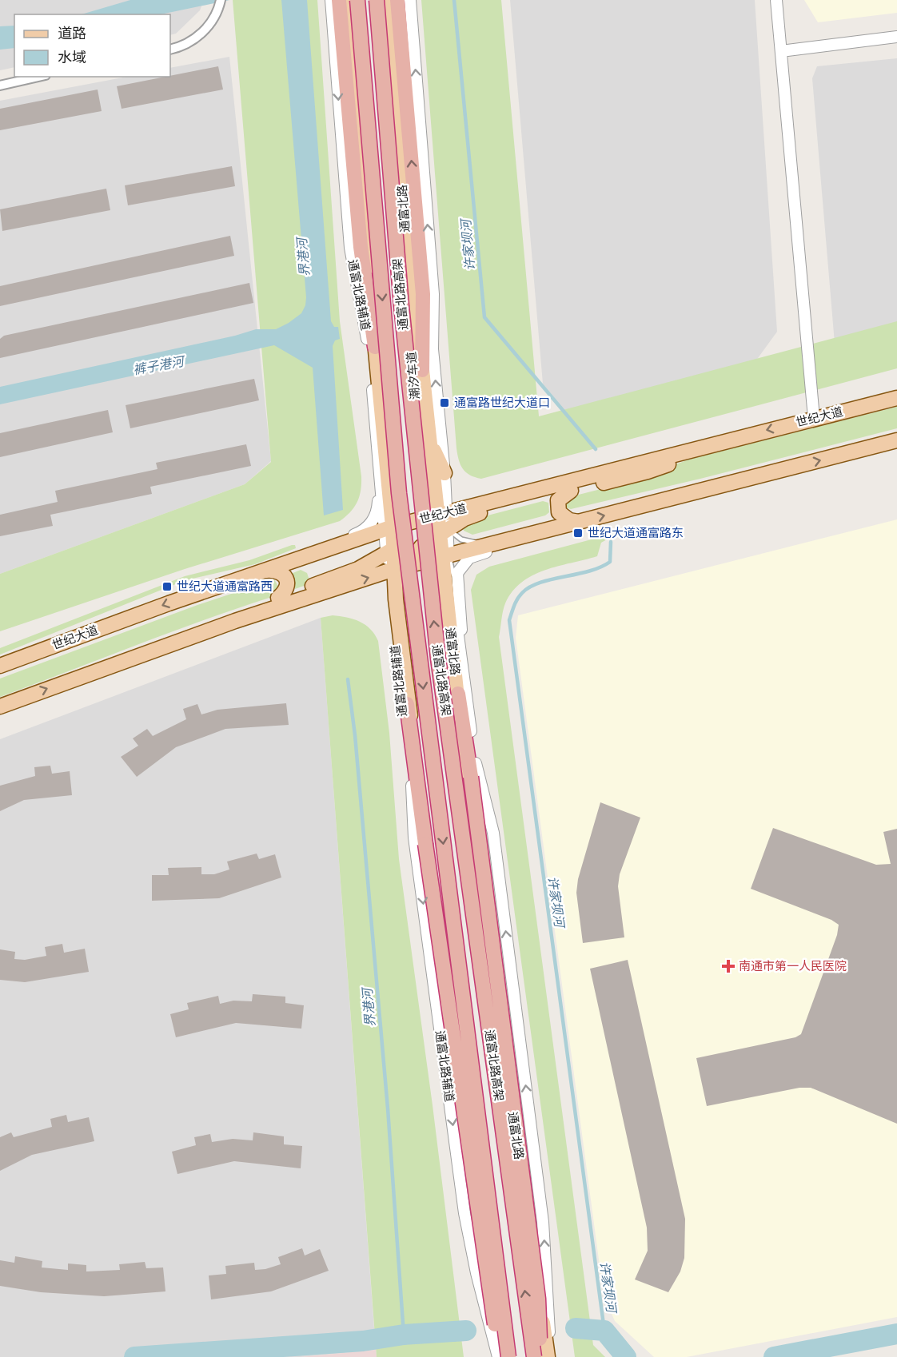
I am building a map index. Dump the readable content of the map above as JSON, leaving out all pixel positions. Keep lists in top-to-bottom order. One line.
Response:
{"streets":{"highway":["通富北路高架"],"main road":["通富北路","世纪大道"],"street":["通富北路辅道"],"lane":["潮汐车道"]},"crossings":[["通富北路","潮汐车道"],["通富北路","世纪大道"],["通富北路辅道","世纪大道"]],"water":["许家坝河","界港河","裤子港河"],"places":{"transit":["通富路世纪大道口","世纪大道通富路东","世纪大道通富路西"],"health":["南通市第一人民医院"]},"legend":["道路","水域"]}
